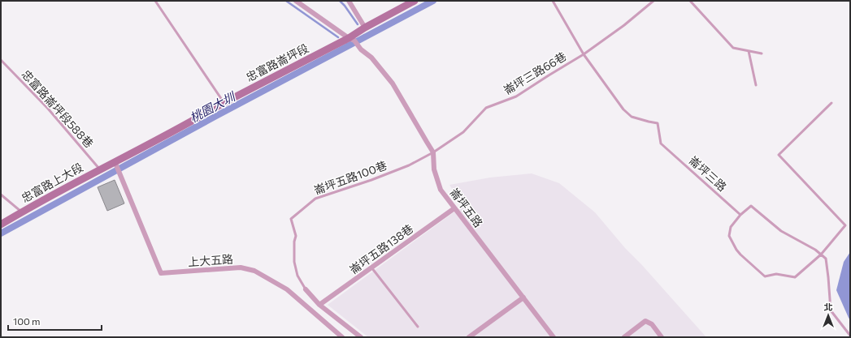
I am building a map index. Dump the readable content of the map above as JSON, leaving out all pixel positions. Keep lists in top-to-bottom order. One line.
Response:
{"streets":{"street":["忠富路崙坪段","忠富路上大段","崙坪五路","崙坪五路138巷","上大五路"],"lane":["崙坪三路66巷","忠富路崙坪段588巷","崙坪三路","崙坪五路100巷"]},"crossings":[["忠富路崙坪段","忠富路上大段"],["忠富路崙坪段","崙坪五路"],["忠富路崙坪段","上大五路"],["崙坪三路66巷","崙坪三路"],["崙坪三路66巷","崙坪五路100巷"],["崙坪三路66巷","崙坪五路"],["忠富路崙坪段588巷","忠富路上大段"],["崙坪五路100巷","崙坪五路"],["忠富路上大段","上大五路"],["崙坪五路","崙坪五路138巷"]],"water":["桃園大圳"],"scale_bar":"100 m","north":"top"}
